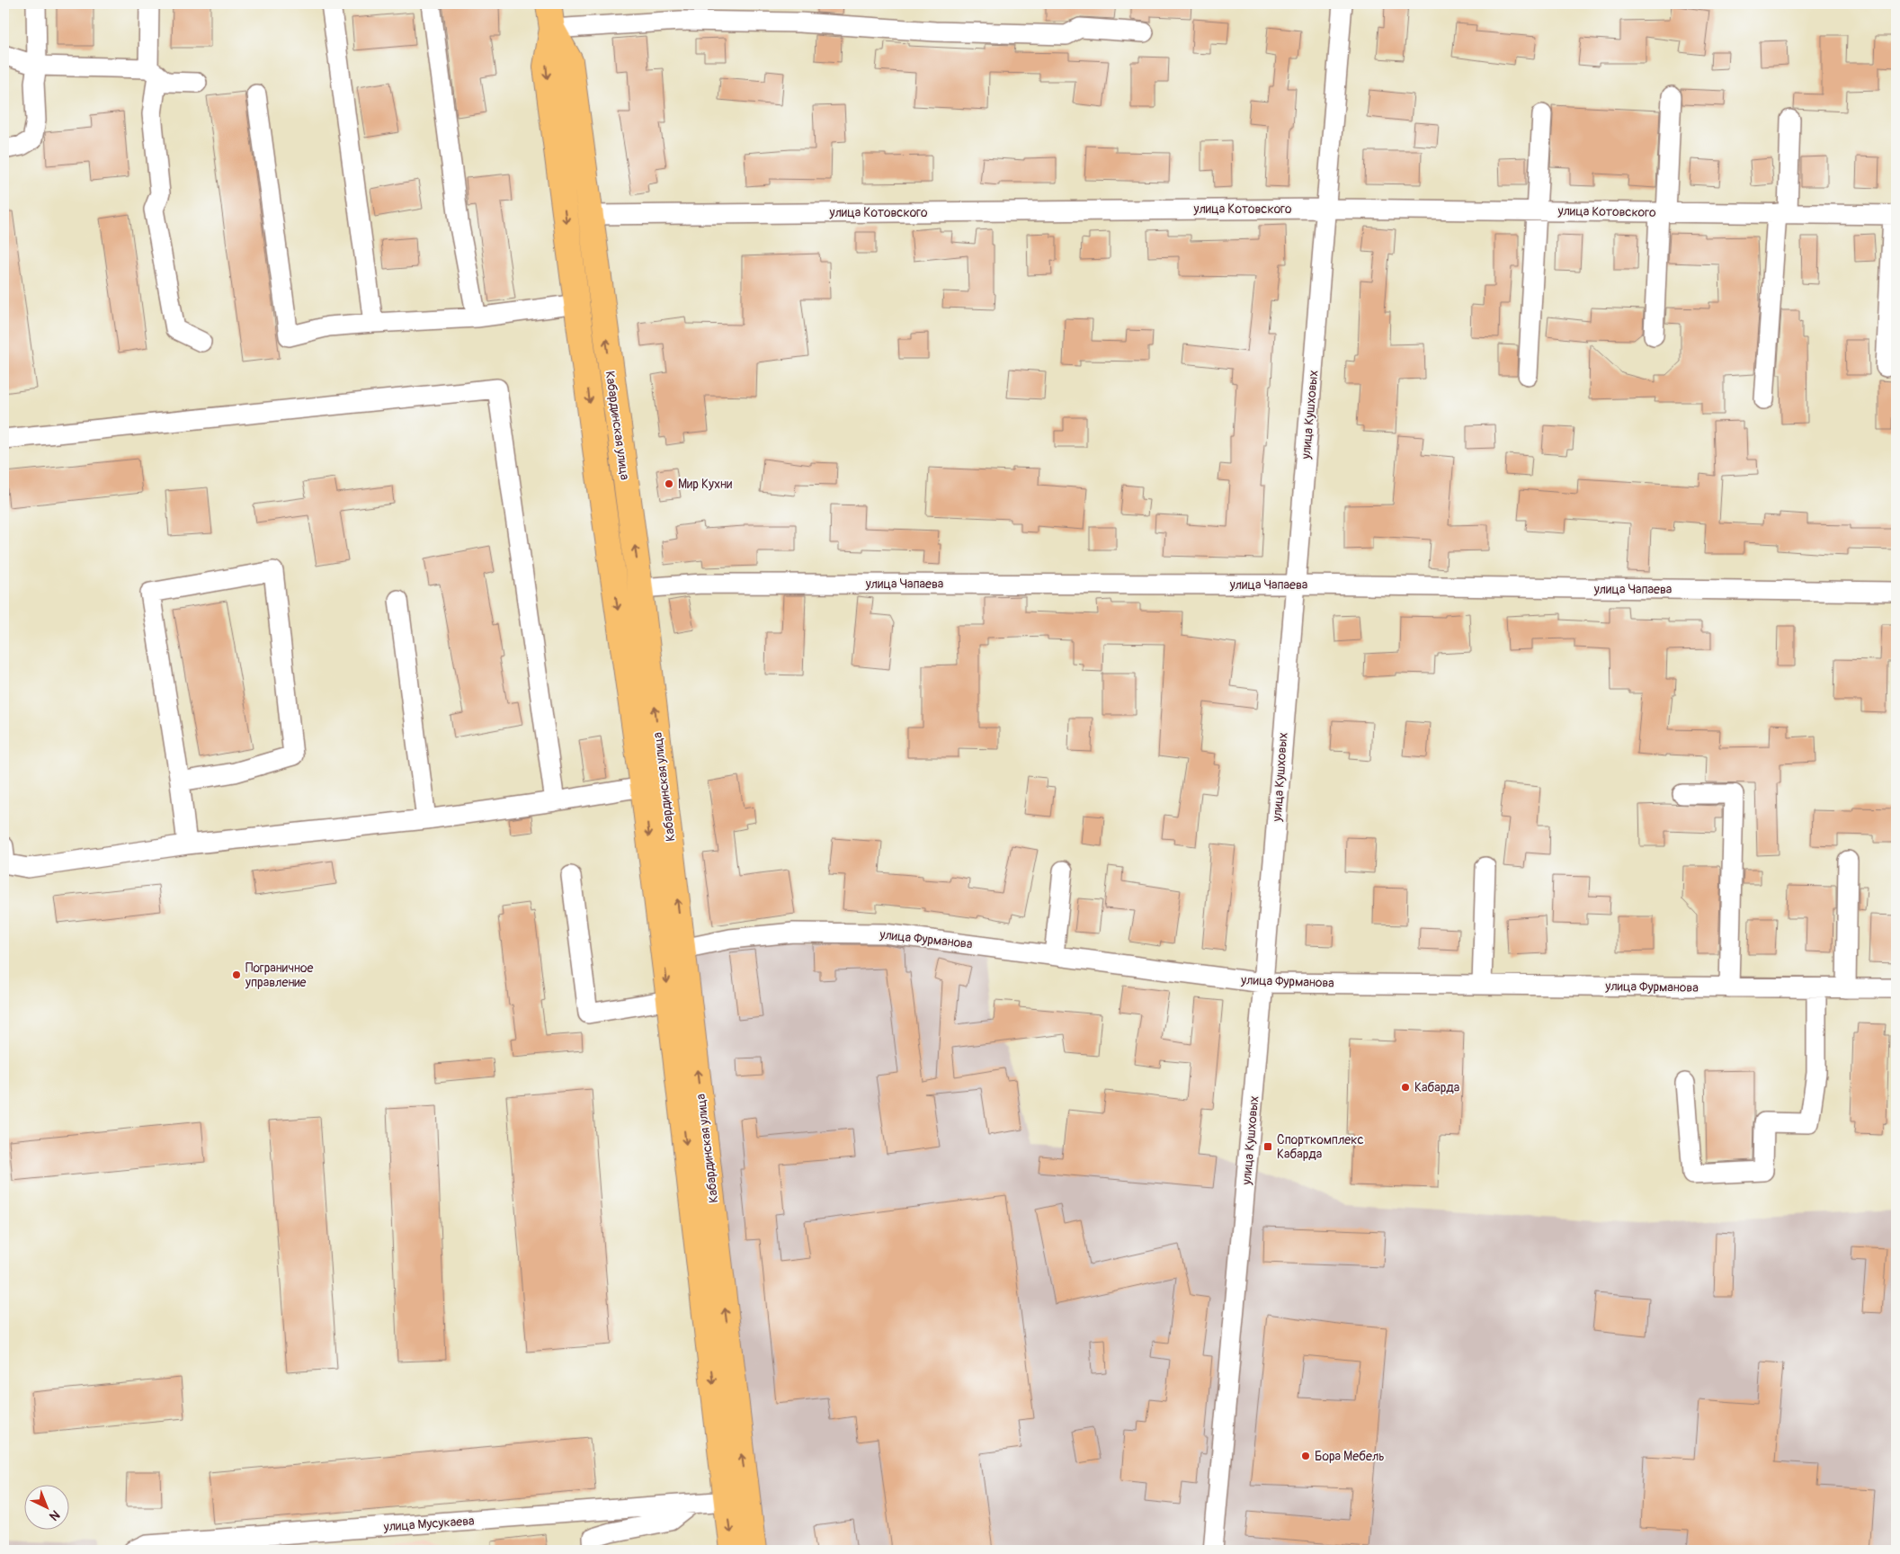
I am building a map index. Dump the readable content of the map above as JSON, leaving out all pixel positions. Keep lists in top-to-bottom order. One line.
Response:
{"streets":{"main road":["Кабардинская улица"],"street":["улица Котовского","улица Кушховых","улица Чапаева","улица Фурманова","улица Мусукаева"]},"crossings":[["улица Котовского","улица Кушховых"],["улица Котовского","Кабардинская улица"],["улица Кушховых","улица Чапаева"],["улица Кушховых","улица Фурманова"],["Кабардинская улица","улица Чапаева"],["Кабардинская улица","улица Фурманова"],["Кабардинская улица","улица Мусукаева"]],"places":{"other":["Мир Кухни","Пограничное управление","Кабарда","Бора Мебель"],"transit":["Спорткомплекс Кабарда"]},"north":"bottom right"}
